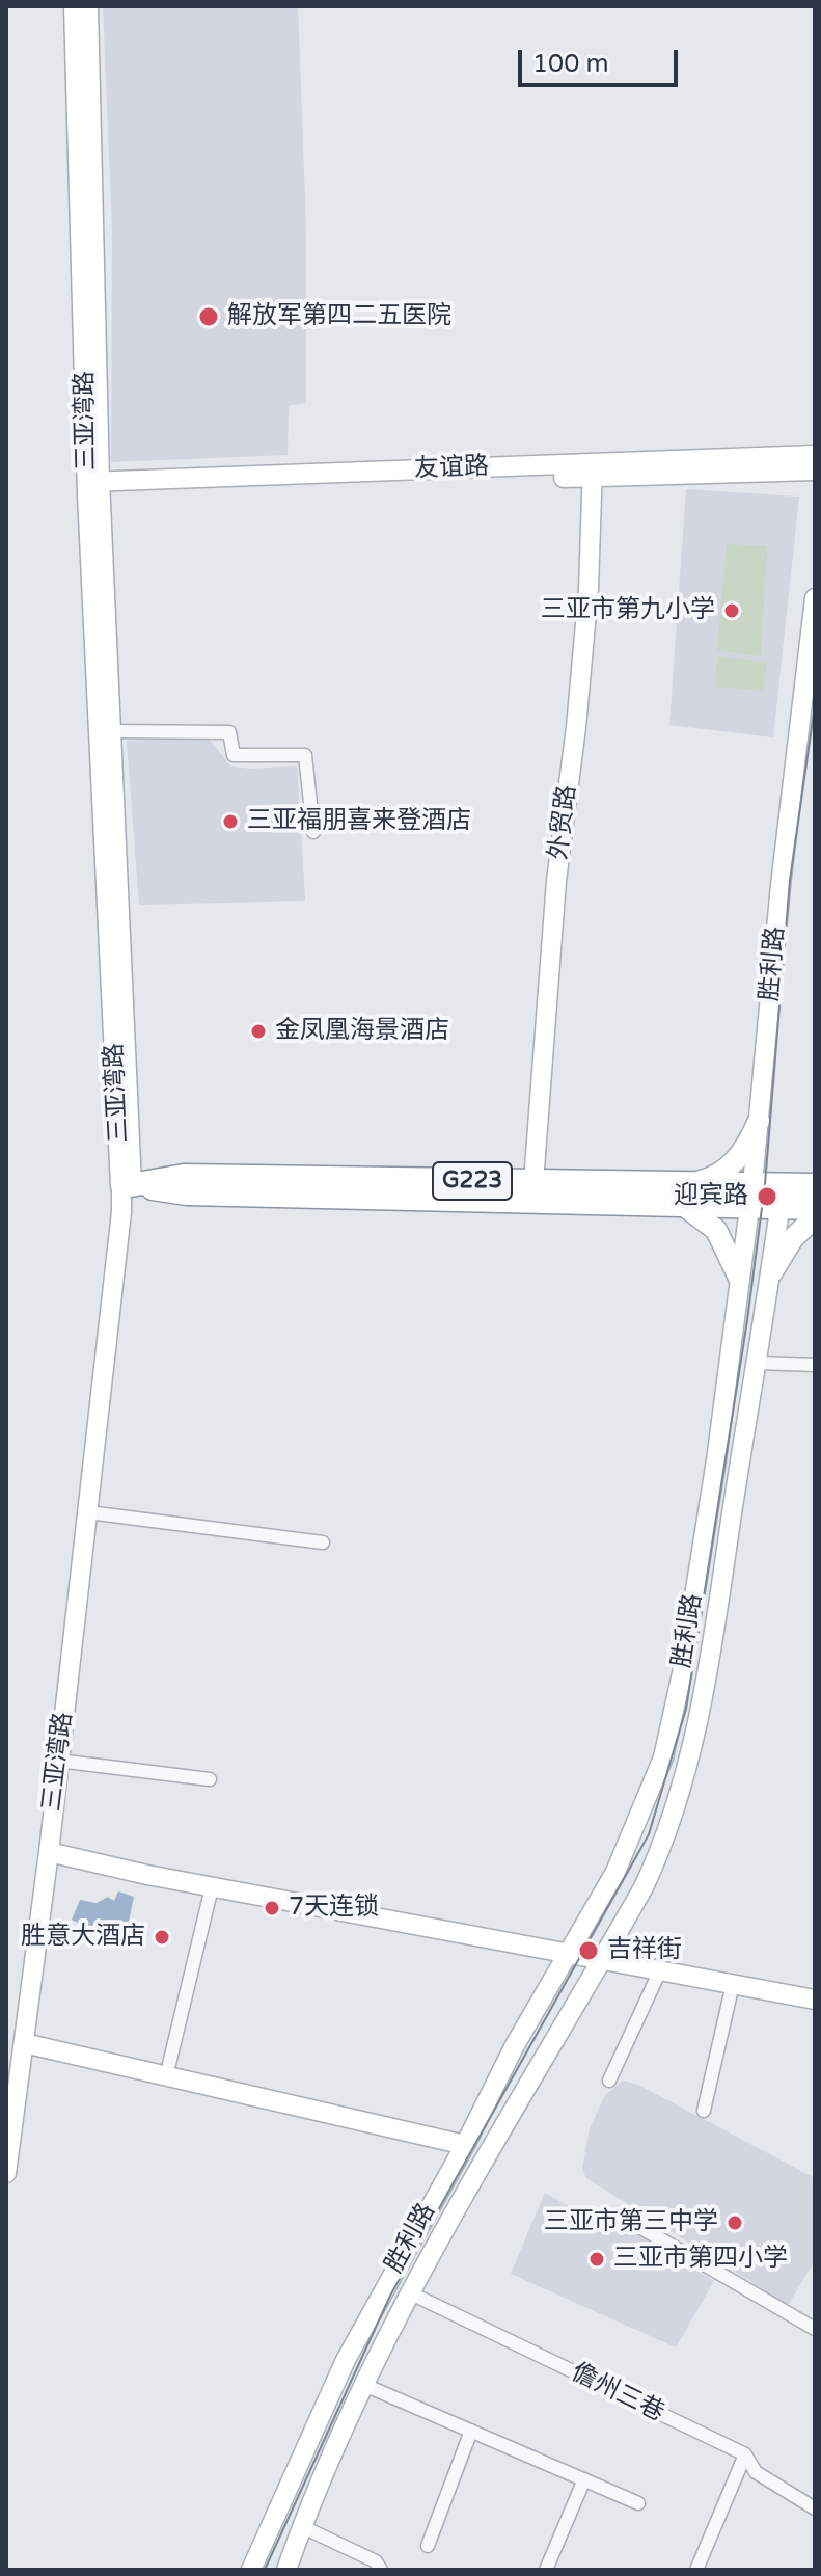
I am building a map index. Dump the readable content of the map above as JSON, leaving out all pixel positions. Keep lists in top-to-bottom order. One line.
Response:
{"streets":{"highway":["G223"],"main road":["三亚湾路","友谊路","外贸路","胜利路"],"street":["儋州三巷"]},"crossings":[["三亚湾路","友谊路"],["三亚湾路","G223"],["友谊路","外贸路"],["外贸路","G223"],["胜利路","G223"],["胜利路","儋州三巷"]],"places":["解放军第四二五医院","三亚市第九小学","三亚福朋喜来登酒店","金凤凰海景酒店","迎宾路","7天连锁","胜意大酒店","吉祥街","三亚市第三中学","三亚市第四小学"],"scale_bar":"100 m"}
